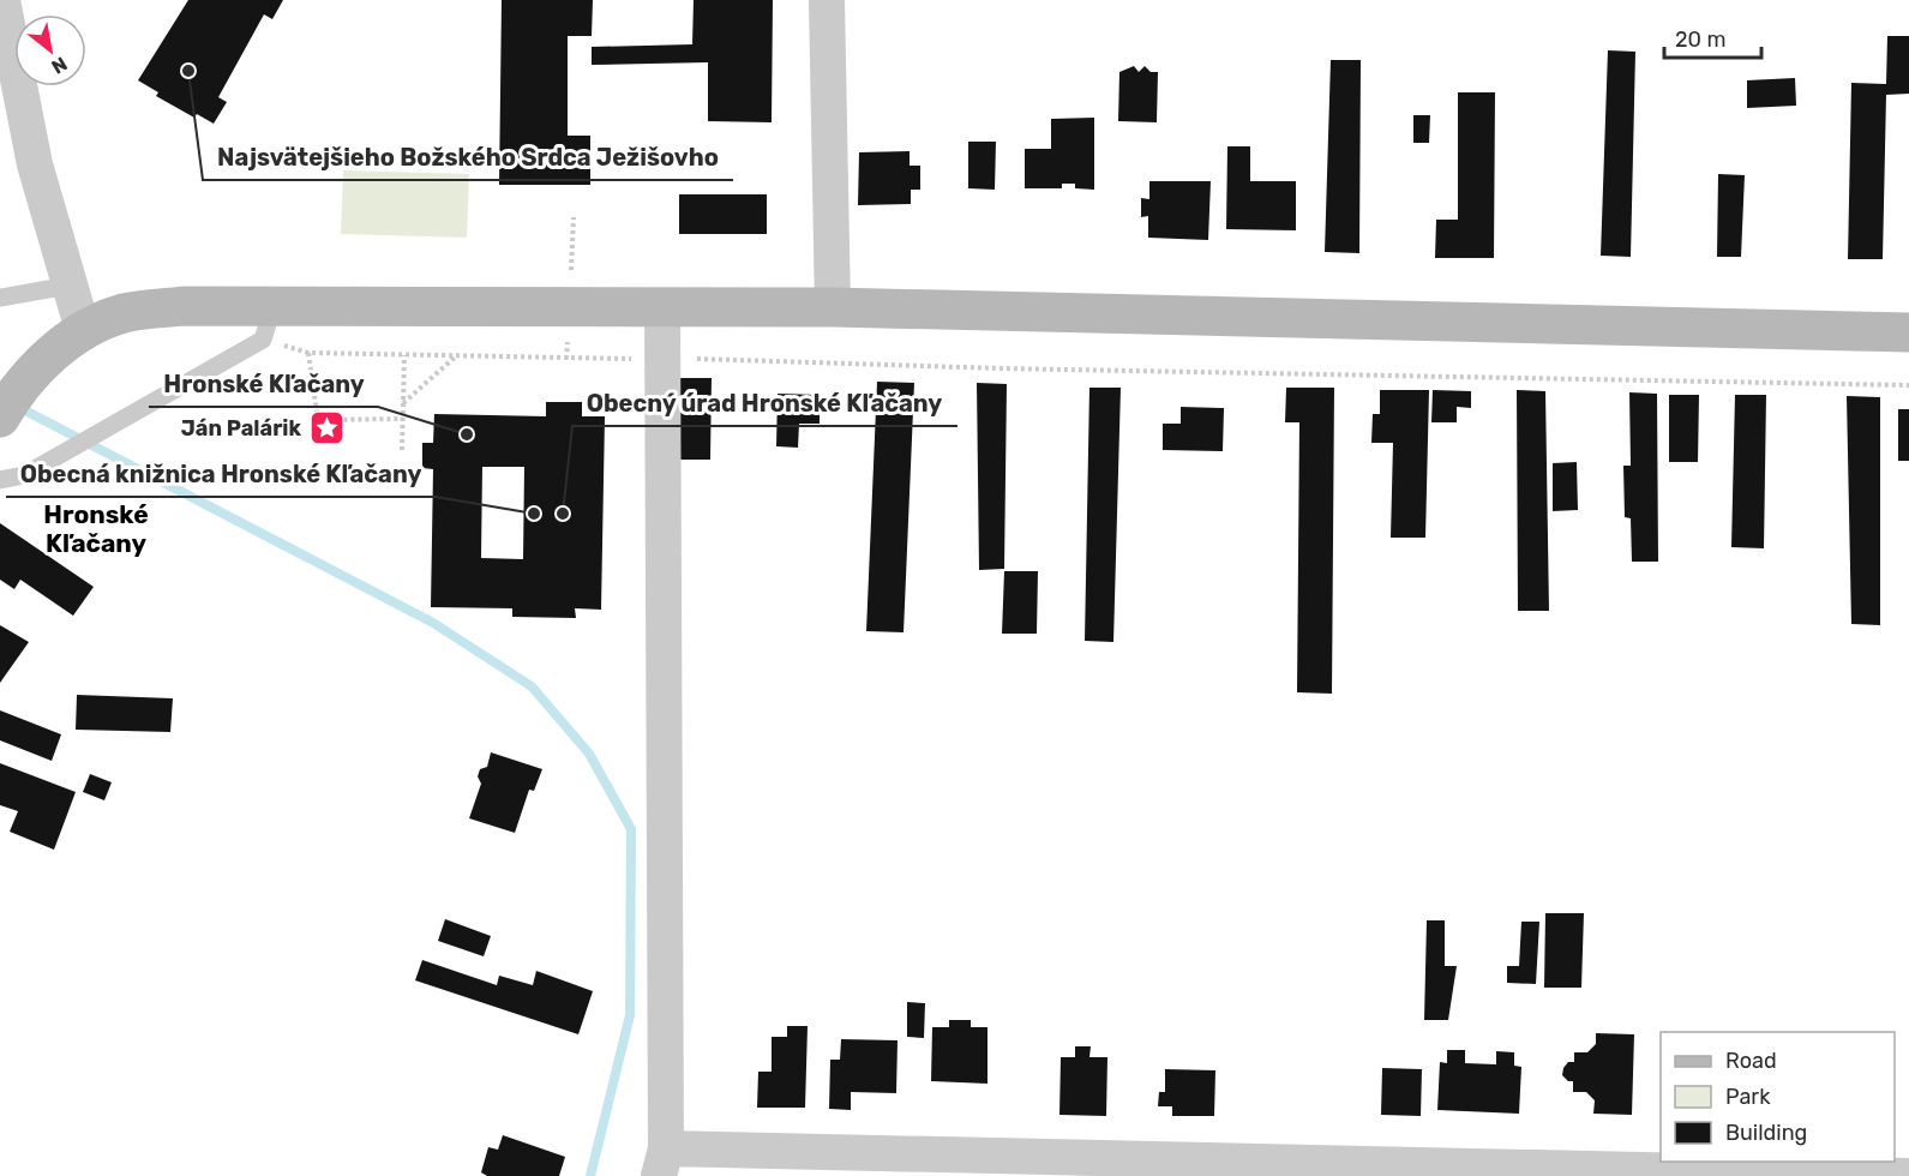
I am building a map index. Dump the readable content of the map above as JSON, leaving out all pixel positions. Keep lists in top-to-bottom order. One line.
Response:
{"districts":["Hronské Kľačany"],"places":{"other":["Najsvätejšieho Božského Srdca Ježišovho","Hronské Kľačany","Obecná knižnica Hronské Kľačany","Obecný úrad Hronské Kľačany"],"place":["Ján Palárik"]},"legend":["Road","Park","Building"],"scale_bar":"20 m","north":"bottom right"}
